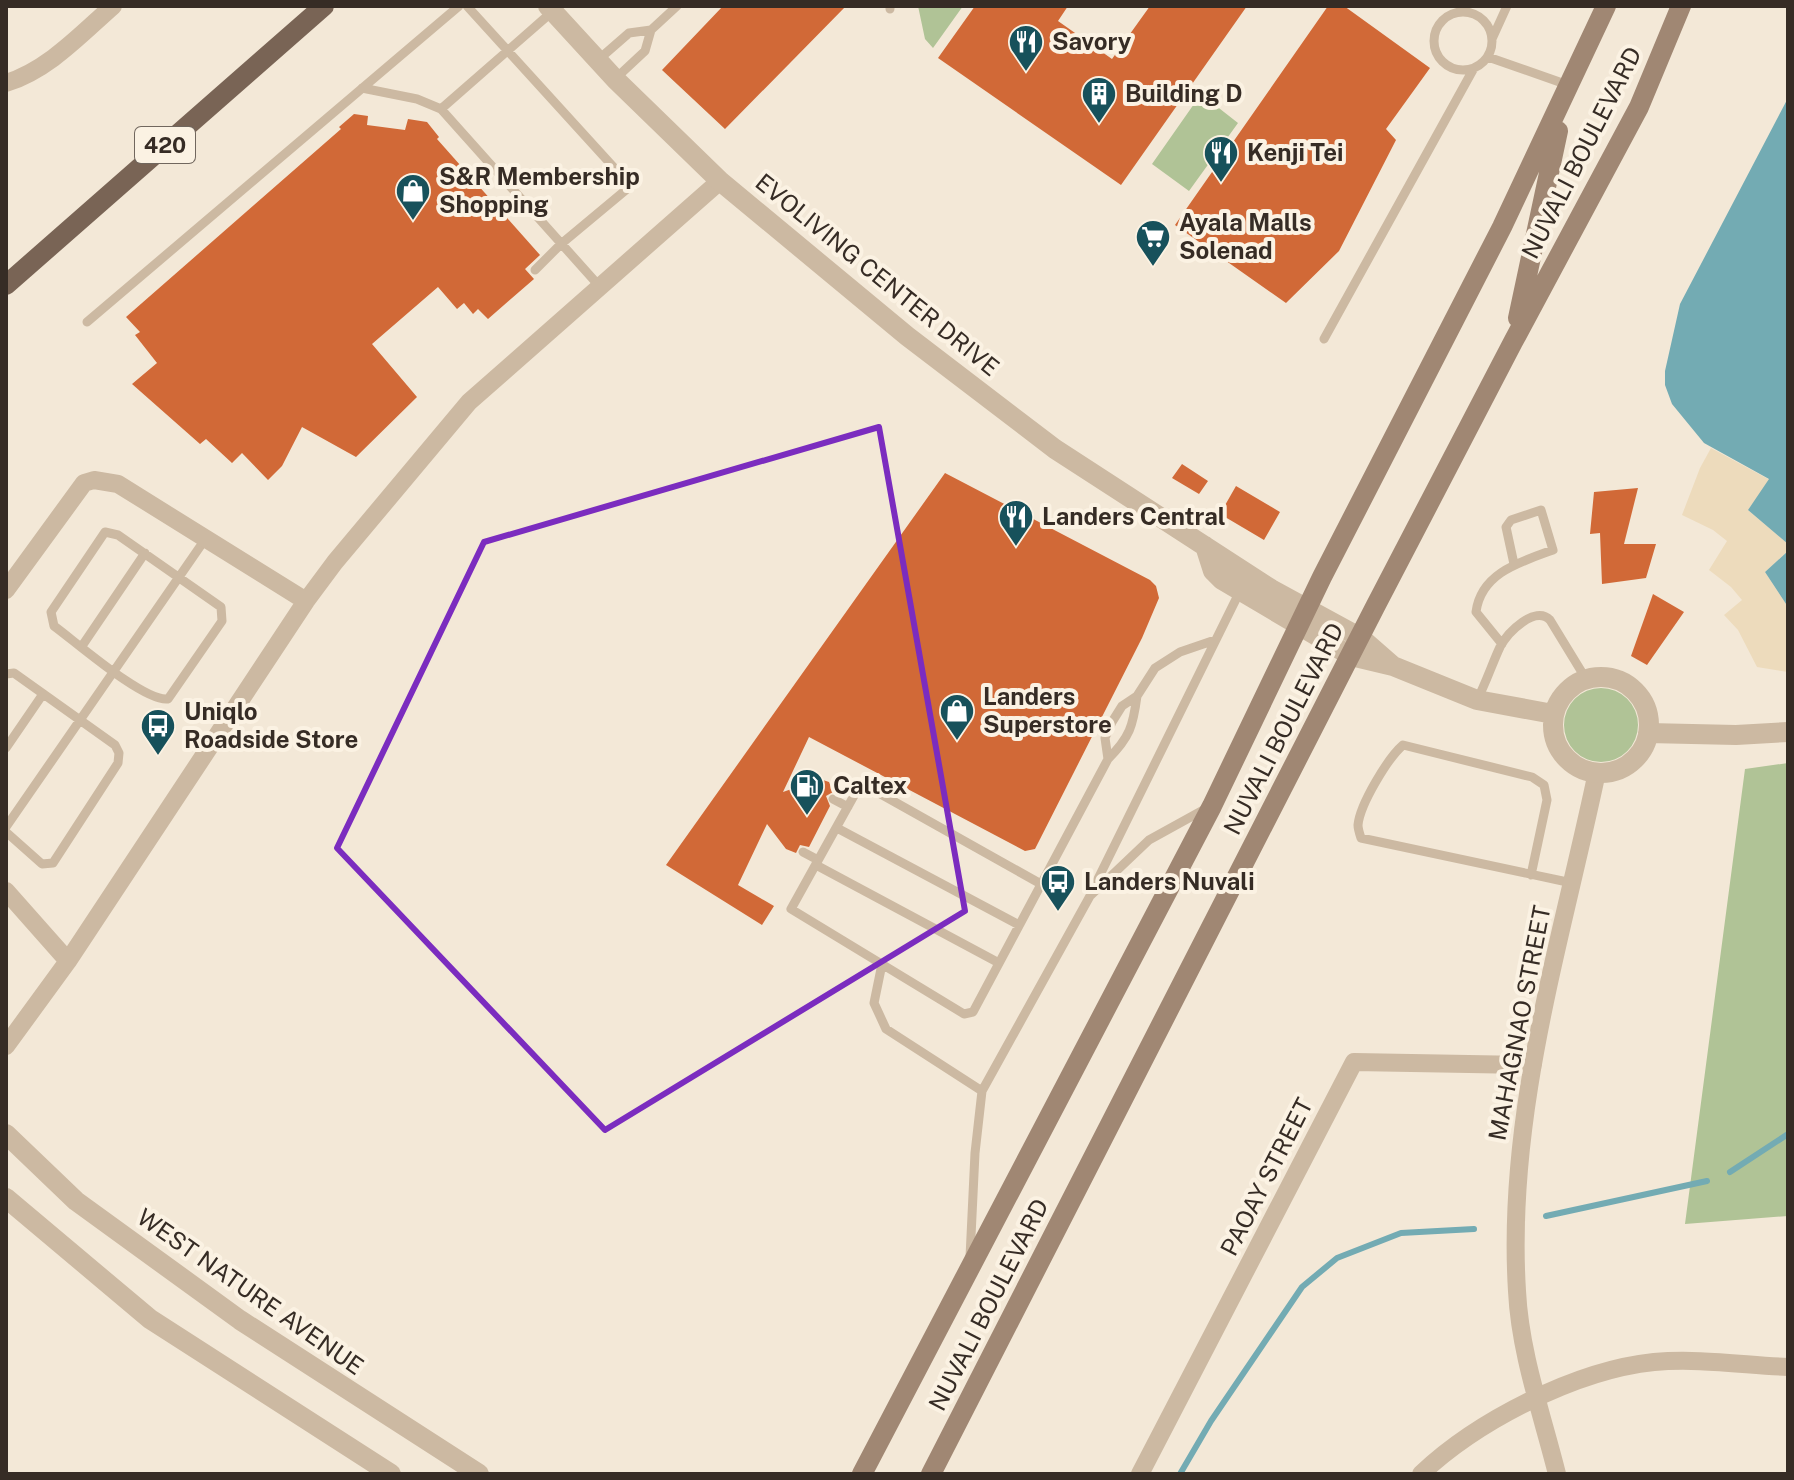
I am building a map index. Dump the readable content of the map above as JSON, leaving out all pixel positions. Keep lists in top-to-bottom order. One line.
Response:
{"streets":{"main road":["420","NUVALI BOULEVARD"],"street":["EVOLIVING CENTER DRIVE","MAHAGNAO STREET","PAOAY STREET","WEST NATURE AVENUE"]},"crossings":[["NUVALI BOULEVARD","EVOLIVING CENTER DRIVE"],["EVOLIVING CENTER DRIVE","MAHAGNAO STREET"],["MAHAGNAO STREET","PAOAY STREET"]],"places":{"restaurant":["Savory","Kenji Tei","Landers Central"],"building":["Building D"],"shop":["S&R Membership Shopping","Landers Superstore"],"supermarket":["Ayala Malls Solenad"],"bus stop":["Uniqlo Roadside Store","Landers Nuvali"],"fuel station":["Caltex"]}}
